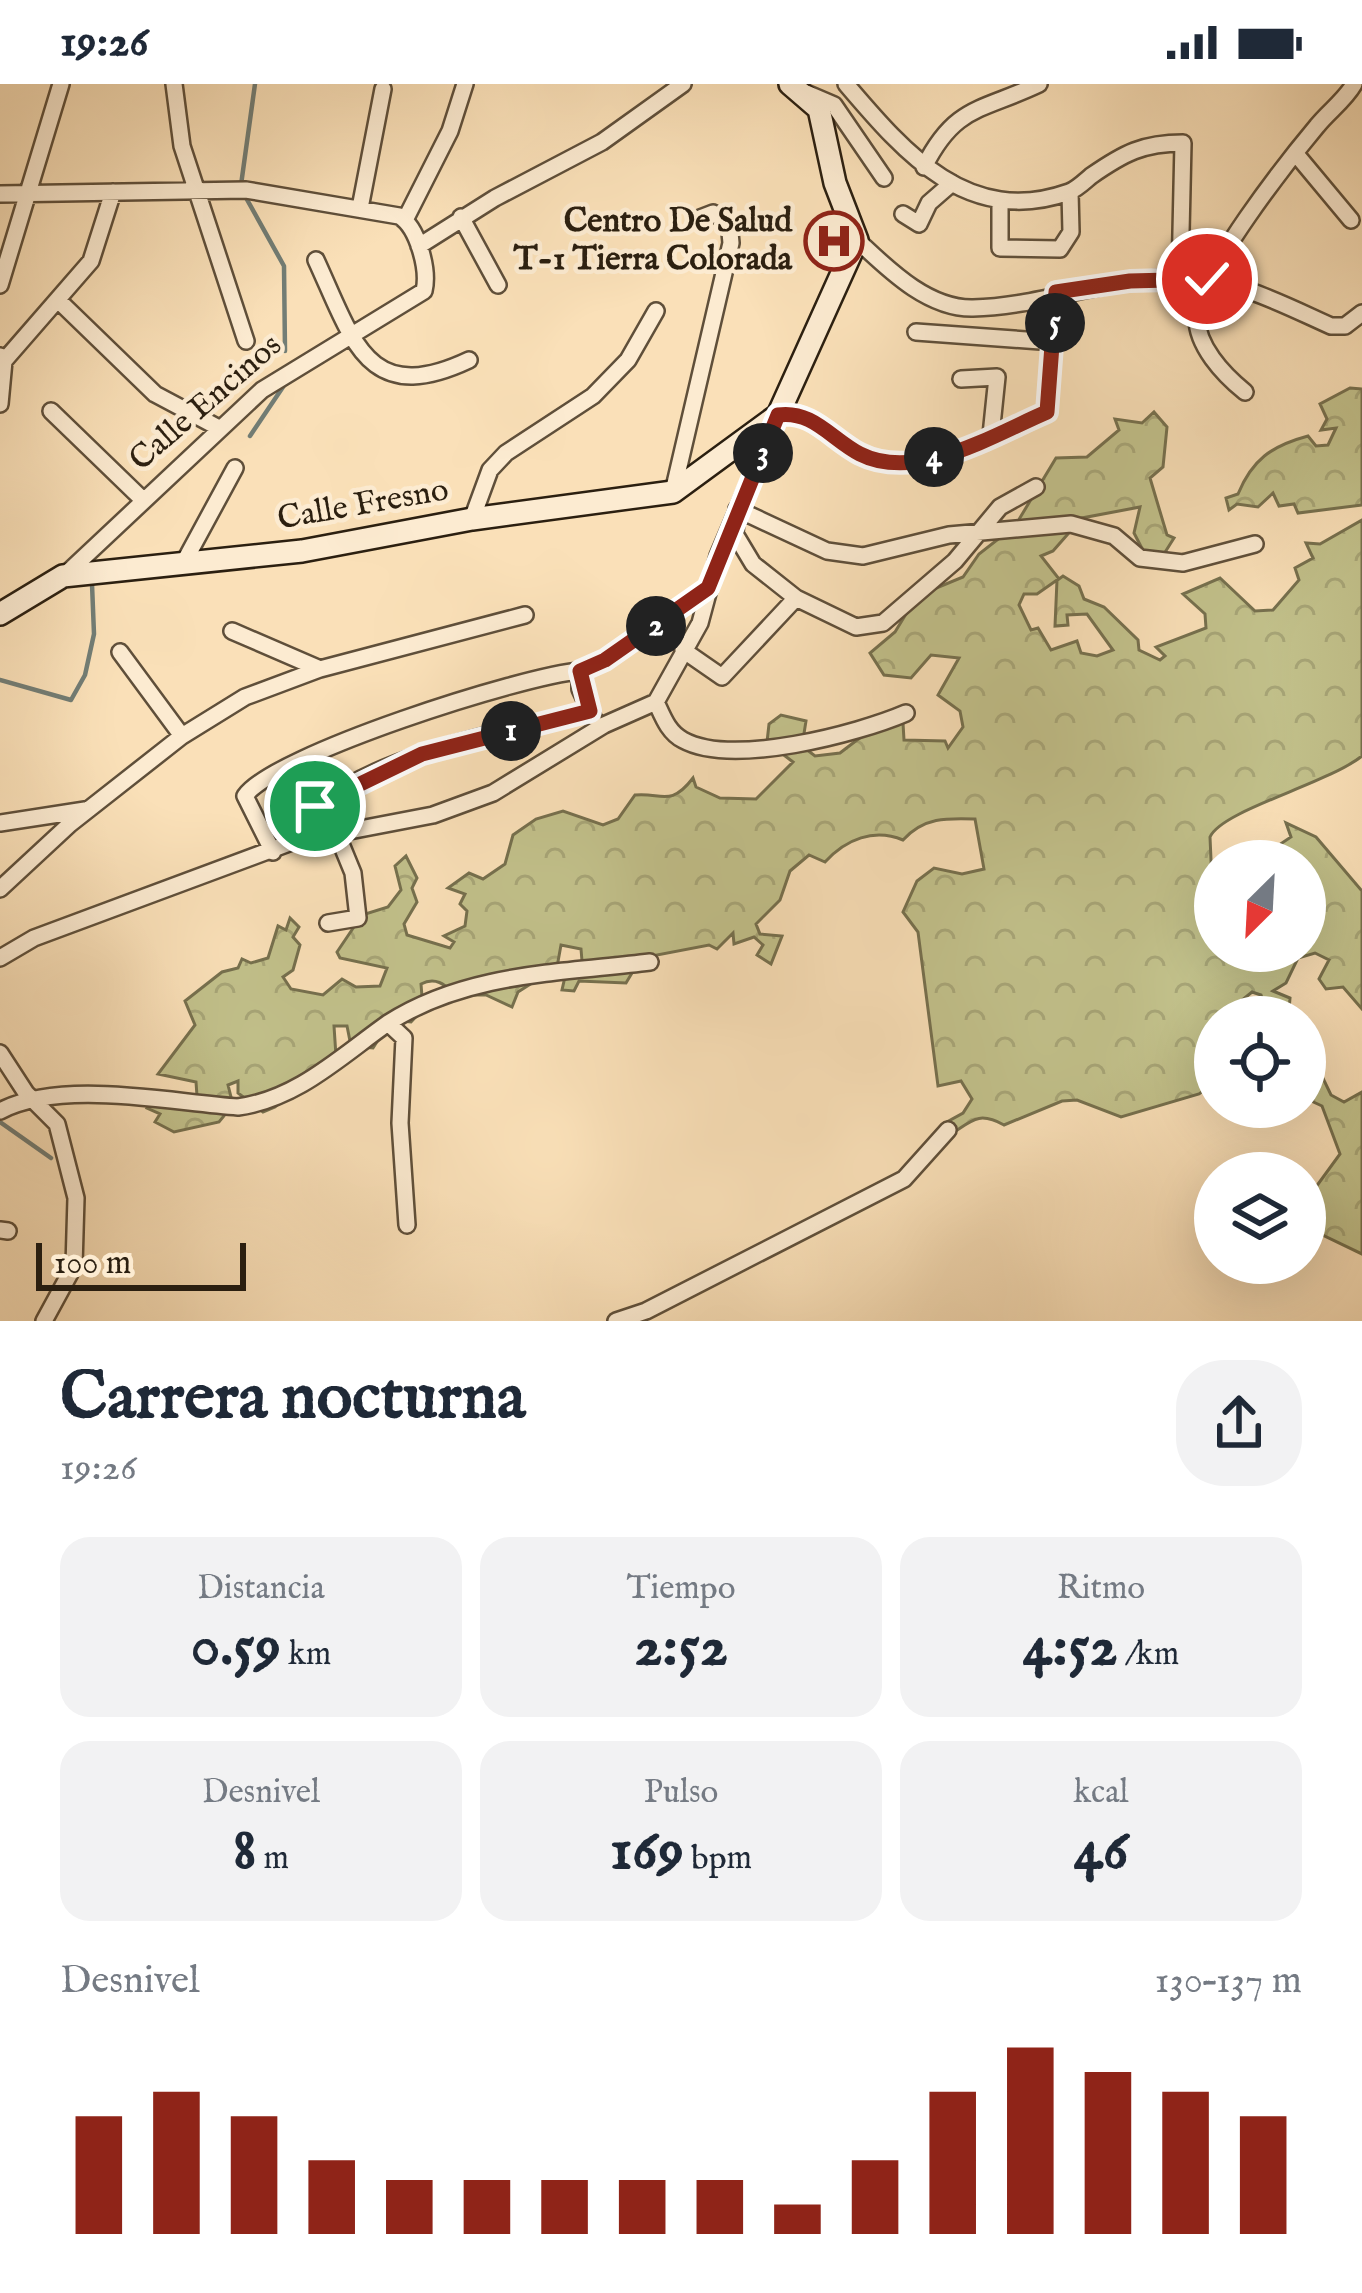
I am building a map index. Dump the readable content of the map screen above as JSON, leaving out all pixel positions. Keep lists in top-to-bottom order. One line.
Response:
{"streets":{"street":["Calle Encinos","Calle Fresno"]},"crossings":[["Calle Encinos","Calle Fresno"]],"places":{"hospital":["Centro De Salud T-1 Tierra Colorada"]},"scale_bar":"100 m","north":"bottom left","page":{"status":"19:26","pins":["5","3","4","2","1"],"scale":"100 m","heading":["Carrera nocturna","19:26"],"stats":[["Distancia","0.59 km"],["Tiempo","2:52"],["Ritmo","4:52 /km"],["Desnivel","8 m"],["Pulso","169 bpm"],["kcal","46"]],"chart":["Desnivel","130–137 m"]}}
